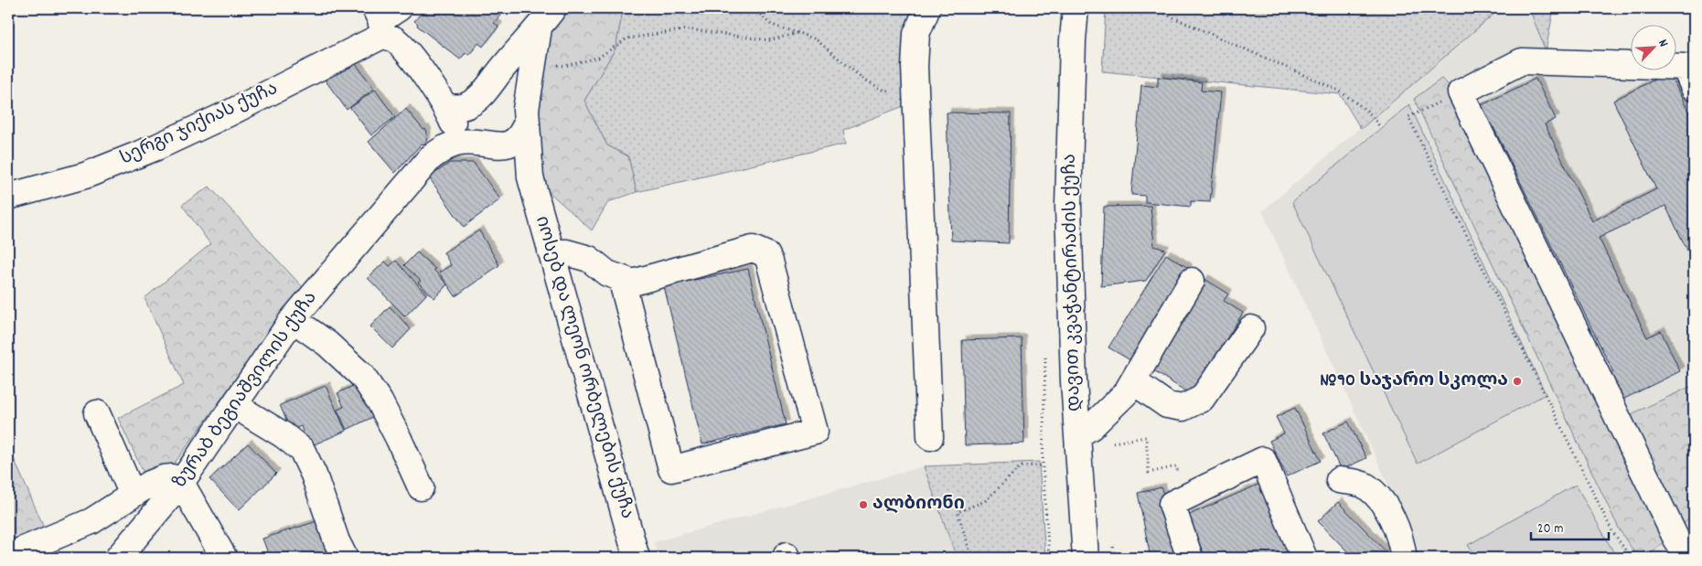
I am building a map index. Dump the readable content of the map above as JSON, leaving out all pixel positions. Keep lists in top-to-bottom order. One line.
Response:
{"streets":{"street":["სერგი ჯიქიას ქუჩა","დავით კვაჭანტირაძის ქუჩა","იოსებ და ლეონ ორბელების ქუჩა","ზურაბ ბეგიაშვილის ქუჩა"]},"places":["№90 საჯარო სკოლა","ალბიონი"],"scale_bar":"20 m","north":"top right"}
